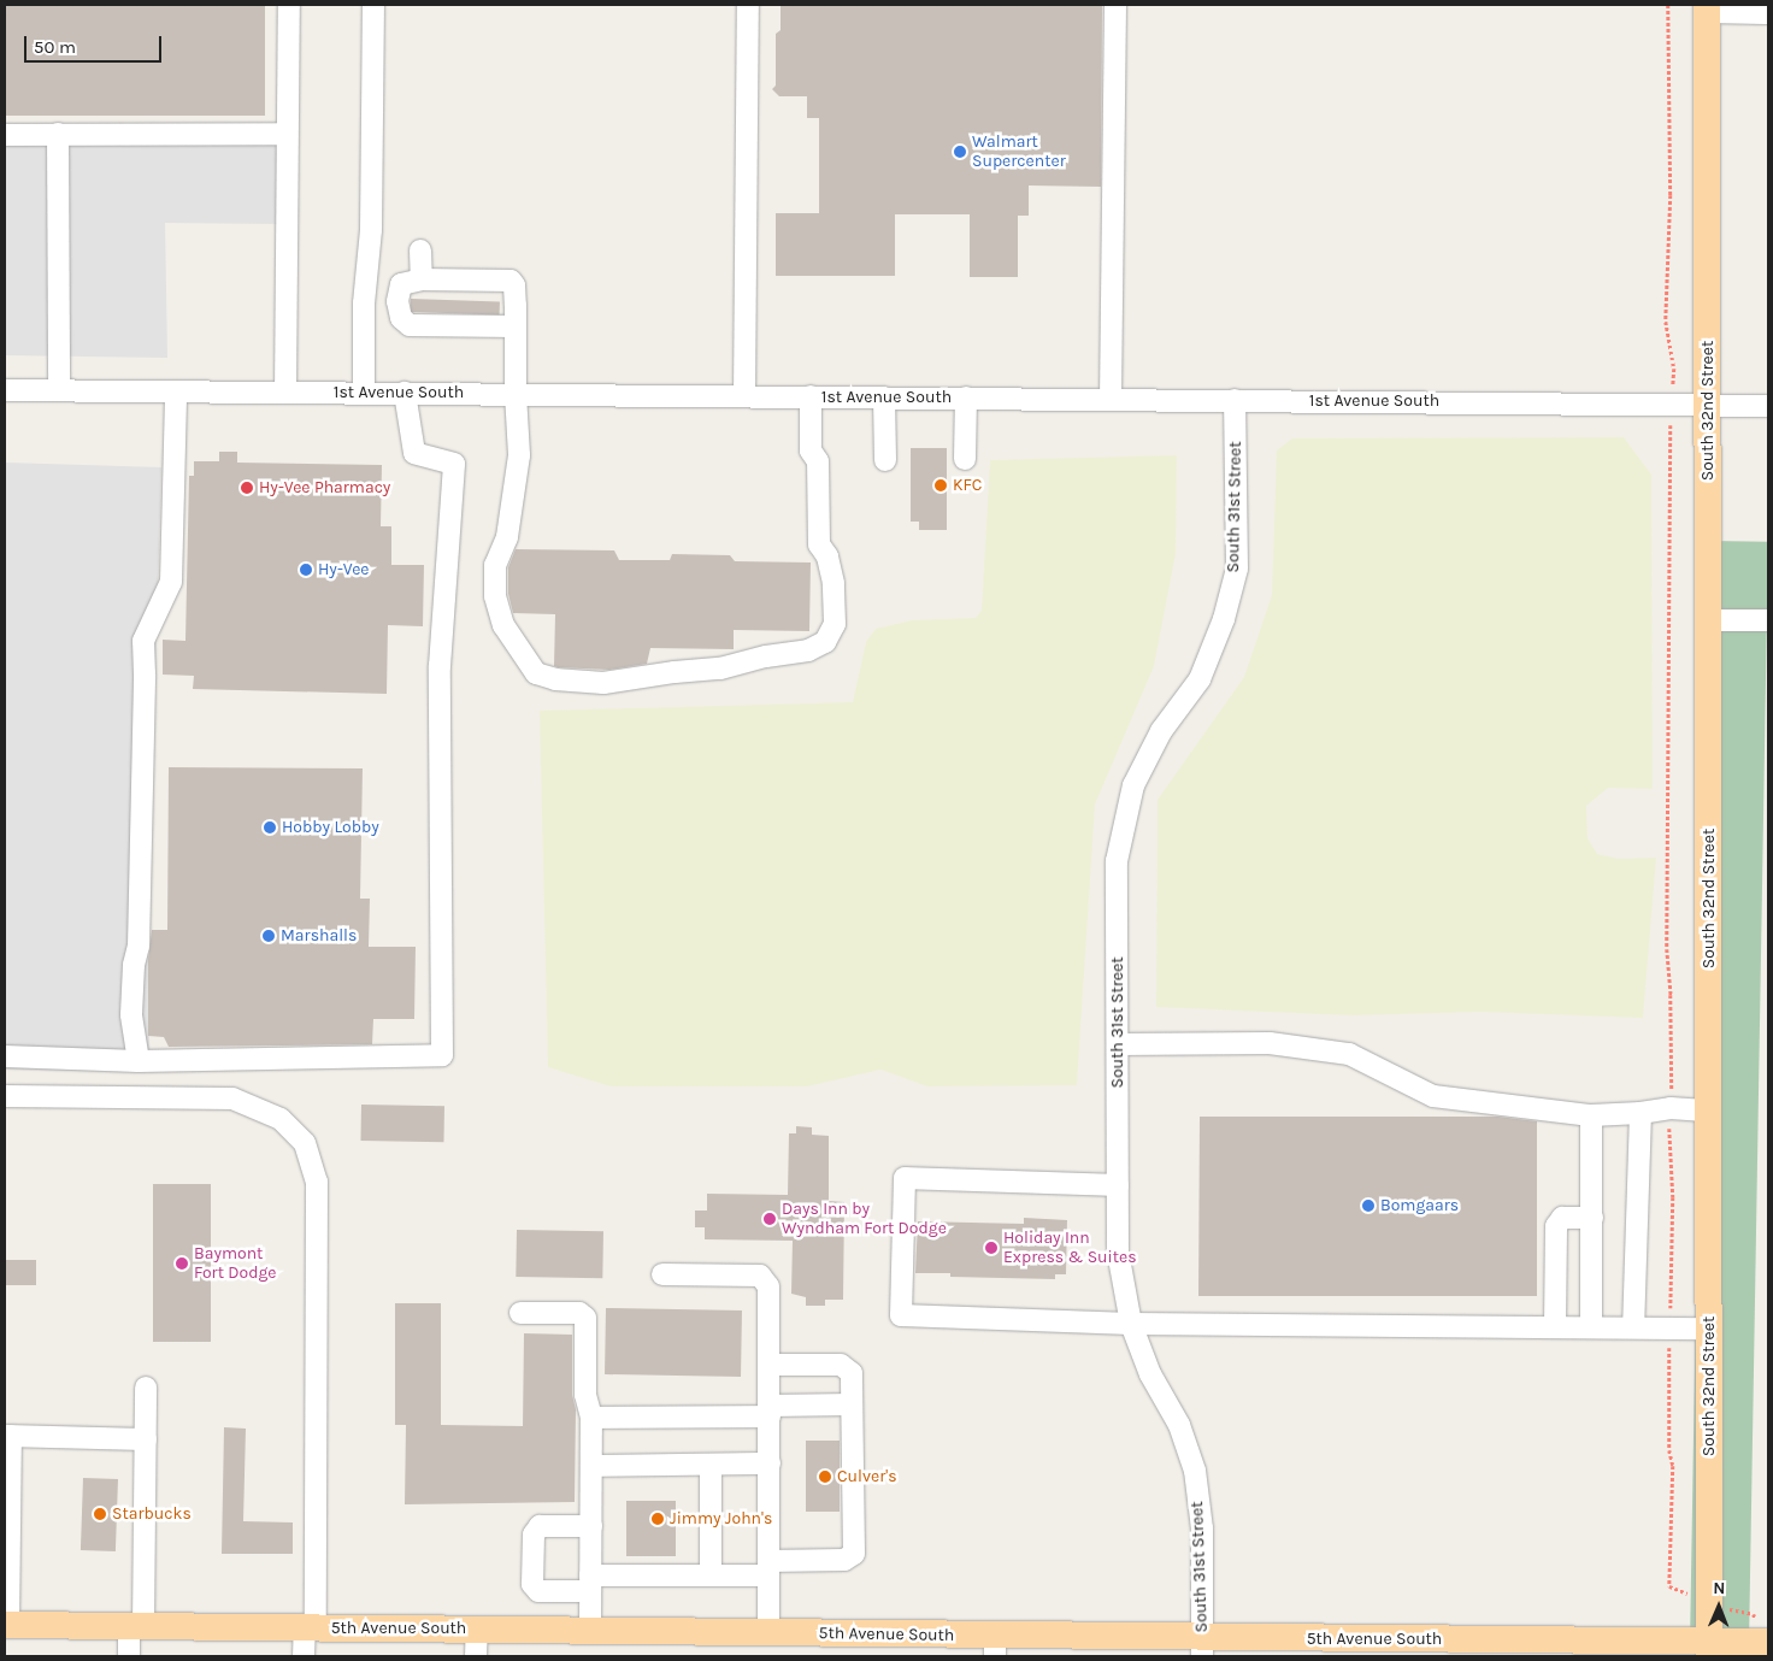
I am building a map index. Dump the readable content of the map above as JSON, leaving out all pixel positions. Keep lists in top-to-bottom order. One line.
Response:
{"streets":{"main road":["South 32nd Street","5th Avenue South"],"street":["1st Avenue South","South 31st Street"]},"crossings":[["1st Avenue South","South 32nd Street"],["1st Avenue South","South 31st Street"],["South 32nd Street","5th Avenue South"],["South 31st Street","5th Avenue South"]],"places":["Walmart Supercenter","KFC","Hy-Vee Pharmacy","Hy-Vee","Hobby Lobby","Marshalls","Bomgaars","Days Inn by Wyndham Fort Dodge","Holiday Inn Express & Suites","Baymont Fort Dodge","Culver's","Starbucks","Jimmy John's"],"scale_bar":"50 m","north":"top"}
